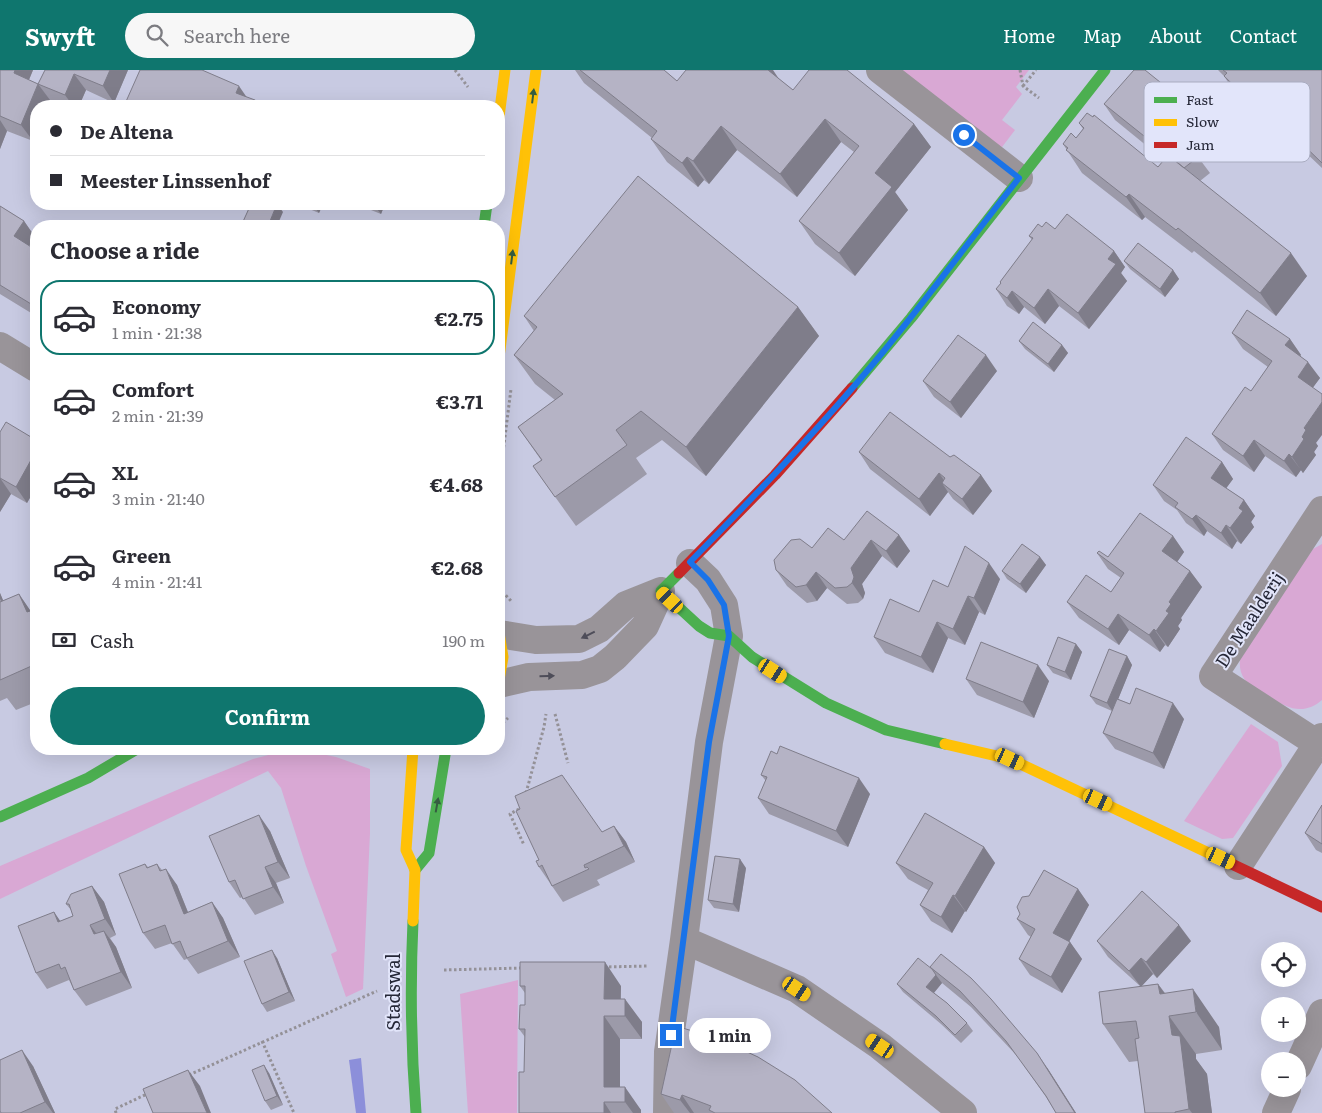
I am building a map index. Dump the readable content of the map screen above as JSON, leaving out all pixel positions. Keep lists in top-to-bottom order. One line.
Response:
{"streets":{"street":["De Maalderij","Stadswal"]},"legend":["Fast","Slow","Jam"],"page":{"header":"Swyft","search":"Search here","nav":["Home","Map","About","Contact"],"banner":["De Altena","Meester Linssenhof"],"heading":"Choose a ride","list":[{"name":"Economy","note":"1 min · 21:38","value":"€2.75"},{"name":"Comfort","note":"2 min · 21:39","value":"€3.71"},{"name":"XL","note":"3 min · 21:40","value":"€4.68"},{"name":"Green","note":"4 min · 21:41","value":"€2.68"}],"pay":["Cash","190 m"],"buttons":"Confirm","map_buttons":["+","−"],"bubble":"1 min"}}
